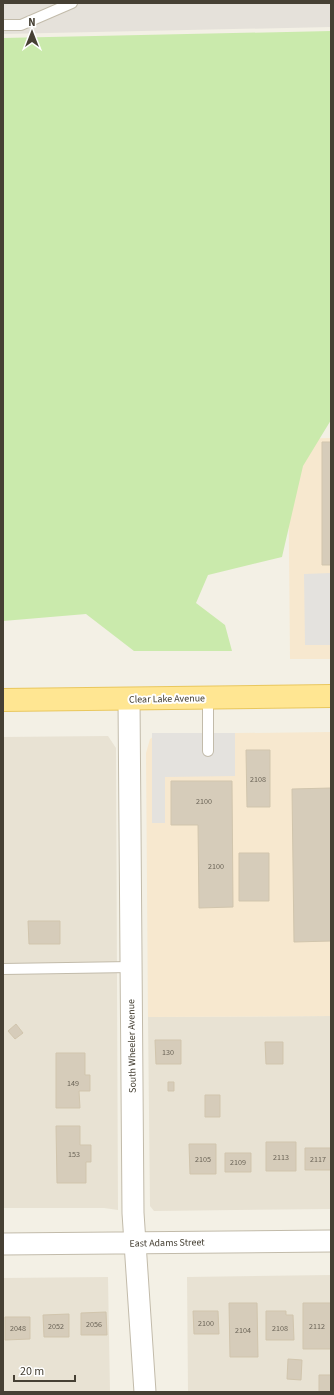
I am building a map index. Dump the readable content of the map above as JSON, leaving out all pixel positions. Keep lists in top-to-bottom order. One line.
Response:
{"streets":{"main road":["Clear Lake Avenue"],"street":["South Wheeler Avenue","East Adams Street"]},"crossings":[["Clear Lake Avenue","South Wheeler Avenue"],["South Wheeler Avenue","East Adams Street"]],"house_numbers":["2108","2100","2100","130","149","153","2113","2105","2117","2109","2100","2056","2052","2112","2048","2108","2104"],"scale_bar":"20 m","north":"top"}
